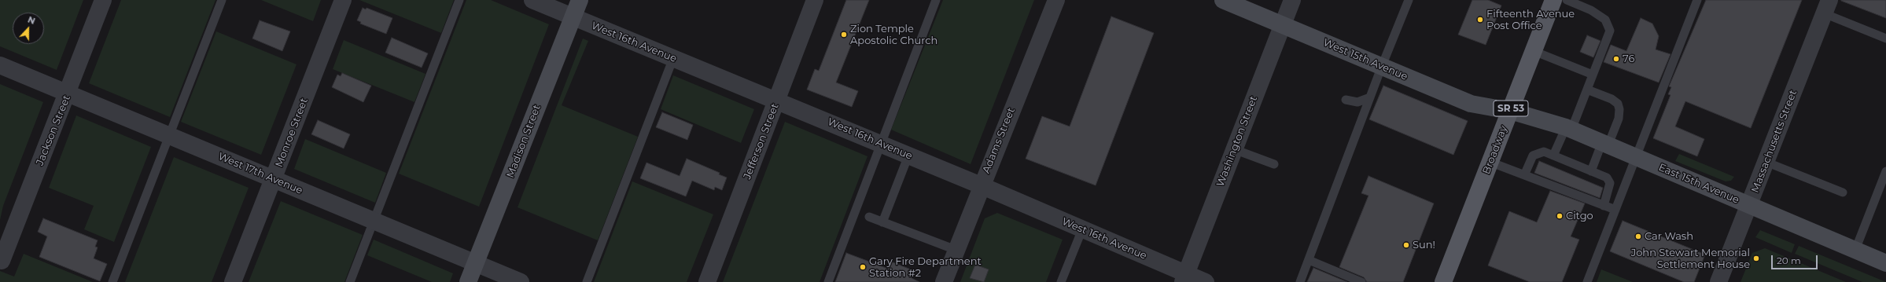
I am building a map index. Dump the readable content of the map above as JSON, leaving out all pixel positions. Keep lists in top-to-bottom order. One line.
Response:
{"streets":{"main road":["West 15th Avenue","SR 53","Madison Street","Broadway","East 15th Avenue"],"street":["West 16th Avenue","Jackson Street","Monroe Street","Adams Street","Jefferson Street","Washington Street","Massachusetts Street","West 17th Avenue"]},"crossings":[["West 16th Avenue","Adams Street"],["West 16th Avenue","Madison Street"],["West 16th Avenue","Jefferson Street"],["West 16th Avenue","Washington Street"],["West 15th Avenue","Washington Street"],["West 15th Avenue","Broadway"],["West 15th Avenue","East 15th Avenue"],["Jackson Street","West 17th Avenue"],["Monroe Street","West 17th Avenue"],["Madison Street","West 17th Avenue"],["Massachusetts Street","East 15th Avenue"],["Broadway","East 15th Avenue"]],"places":["Fifteenth Avenue Post Office","Zion Temple Apostolic Church","76","Citgo","Car Wash","Sun!","John Stewart Memorial Settlement House","Gary Fire Department Station #2"],"scale_bar":"20 m","north":"top"}
